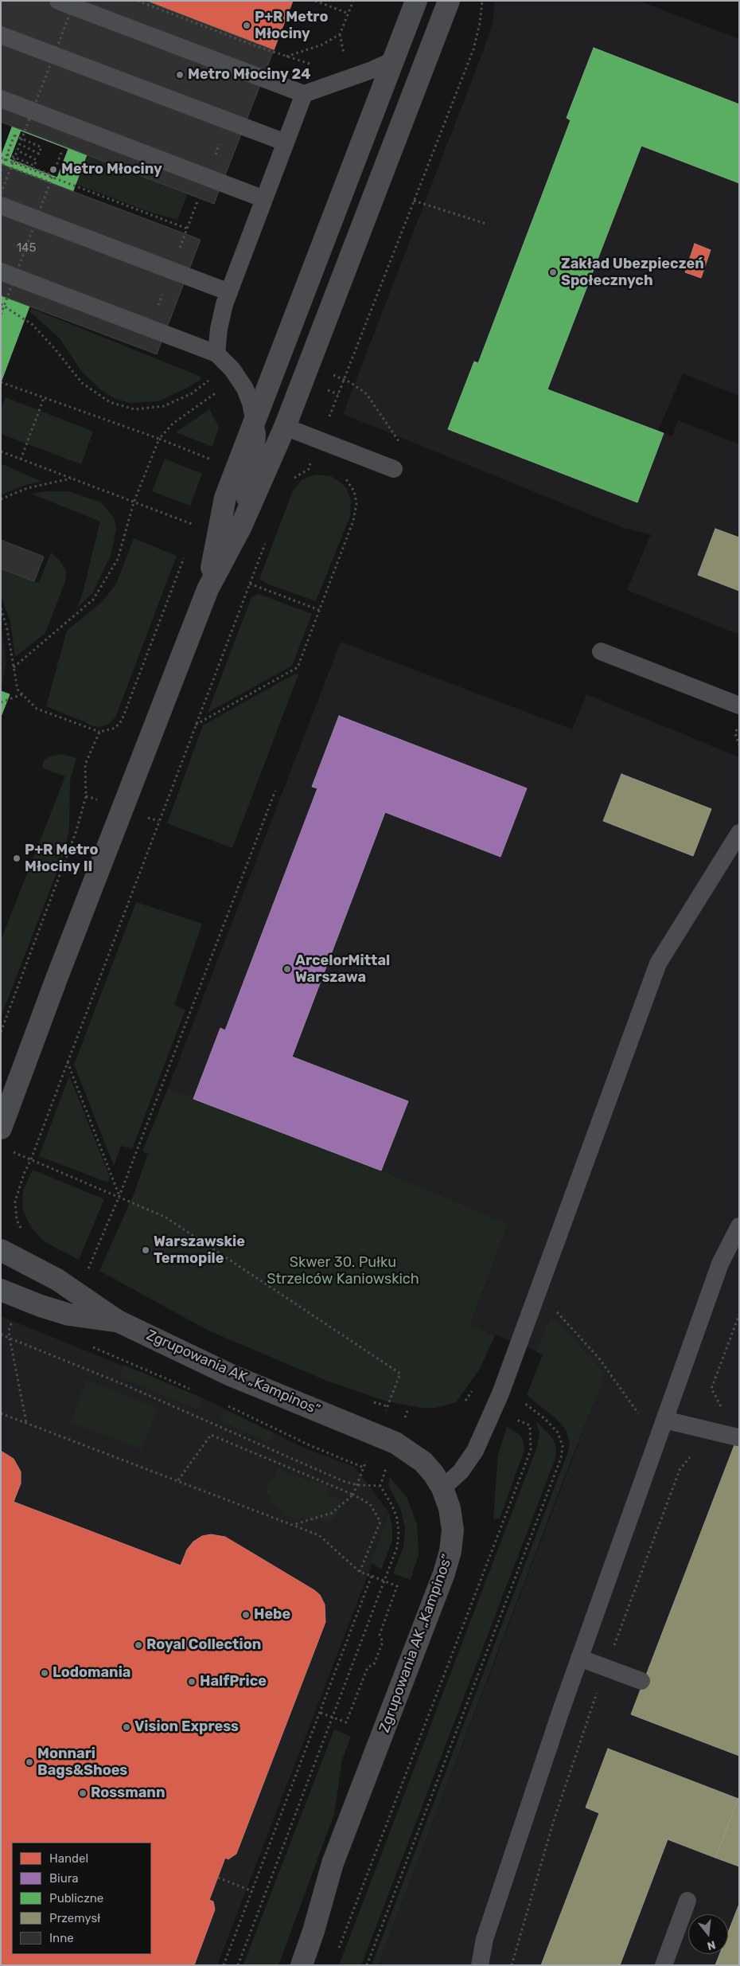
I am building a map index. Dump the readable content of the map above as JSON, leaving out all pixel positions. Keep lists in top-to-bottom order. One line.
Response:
{"streets":{"street":["Zgrupowania AK „Kampinos”"]},"parks":["Skwer 30. Pułku Strzelców Kaniowskich"],"places":["P+R Metro Młociny","Metro Młociny 24","Metro Młociny","Zakład Ubezpieczeń Społecznych","P+R Metro Młociny II","ArcelorMittal Warszawa","Warszawskie Termopile","Hebe","Royal Collection","Lodomania","HalfPrice","Vision Express","Monnari Bags&Shoes","Rossmann"],"house_numbers":["145"],"legend":["Handel","Biura","Publiczne","Przemysł","Inne"],"north":"bottom"}
